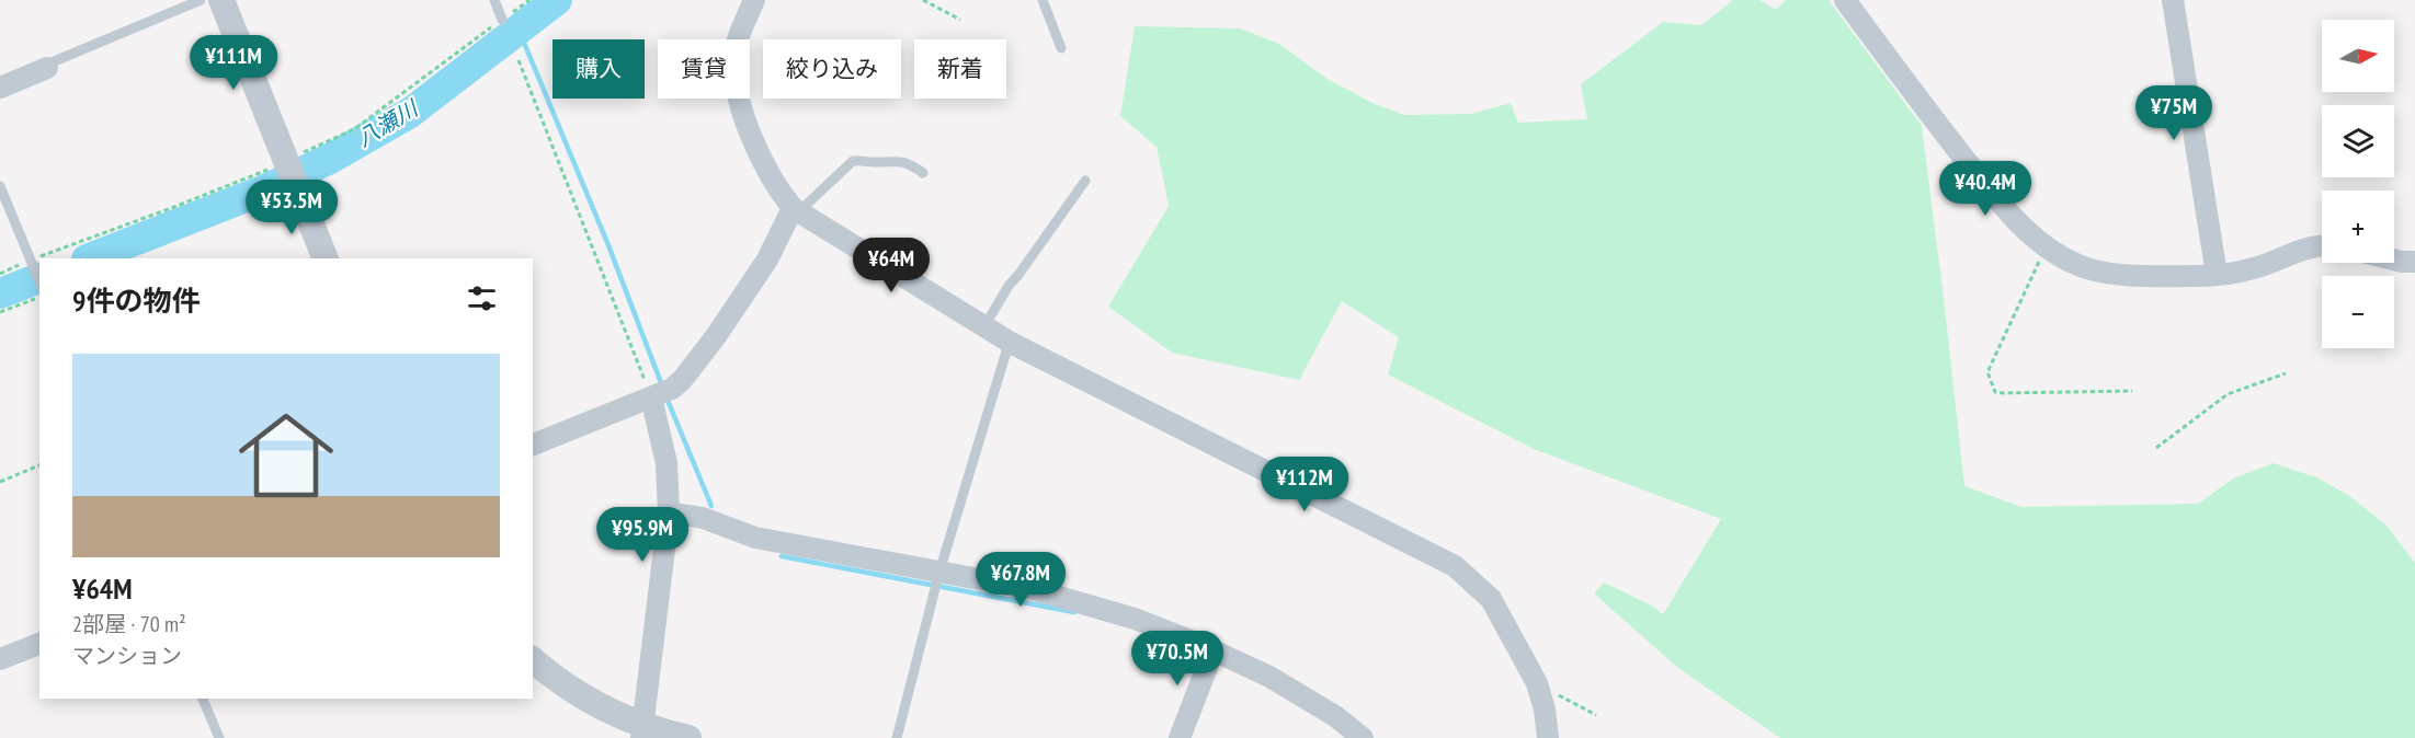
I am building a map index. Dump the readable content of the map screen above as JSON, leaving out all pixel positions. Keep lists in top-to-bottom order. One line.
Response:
{"water":["八瀬川"],"north":"right","page":{"map_buttons":["+","−"],"price":["¥111M","¥75M","¥40.4M","¥53.5M","¥64M","¥112M","¥95.9M","¥67.8M","¥70.5M"],"chip":["購入","賃貸","絞り込み","新着"],"heading":"9件の物件","list":[{"name":"¥64M","note":"2部屋 · 70 m² · マンション"}]}}
